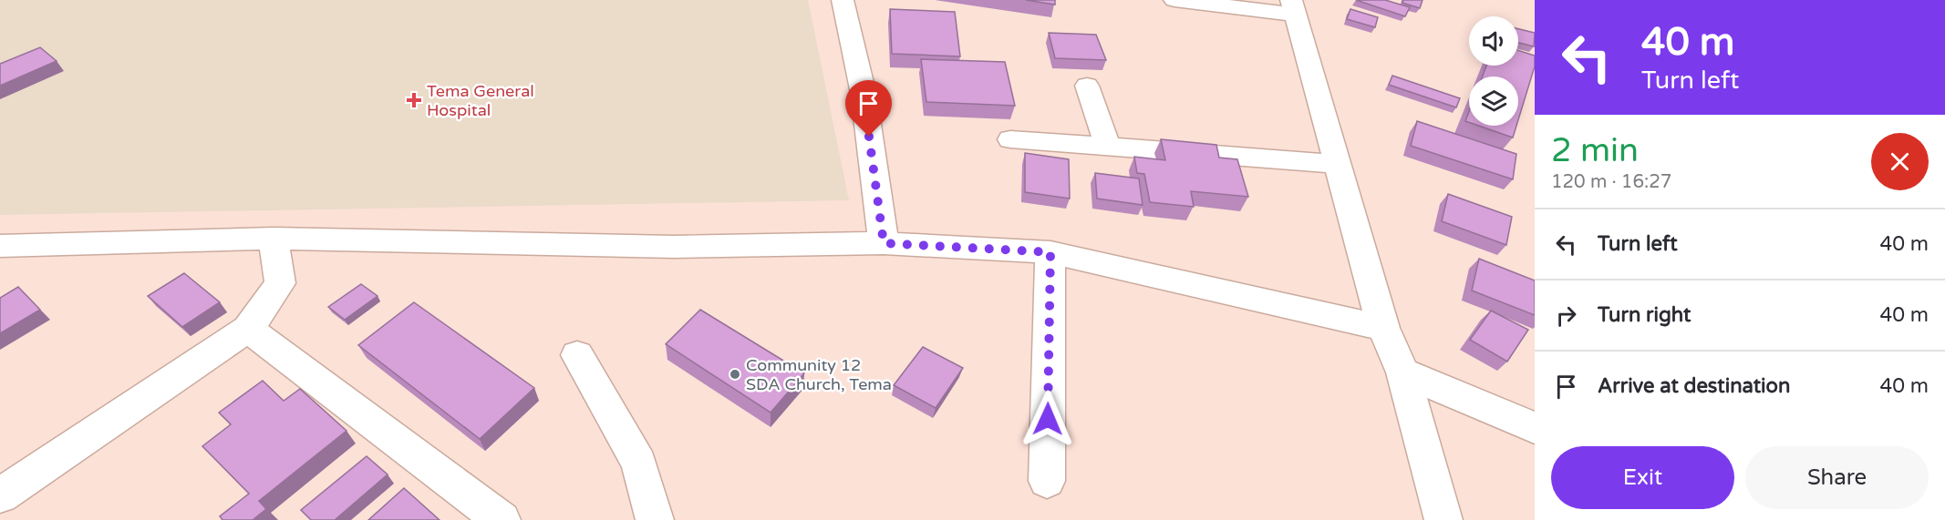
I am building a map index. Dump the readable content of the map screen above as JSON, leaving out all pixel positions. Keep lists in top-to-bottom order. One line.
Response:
{"places":{"health":["Tema General Hospital"],"other":["Community 12 SDA Church, Tema"]},"page":{"turn":["40 m","Turn left"],"heading":["2 min","120 m · 16:27"],"list":[{"name":"Turn left","value":"40 m"},{"name":"Turn right","value":"40 m"},{"name":"Arrive at destination","value":"40 m"}],"buttons":["Exit","Share"]}}
